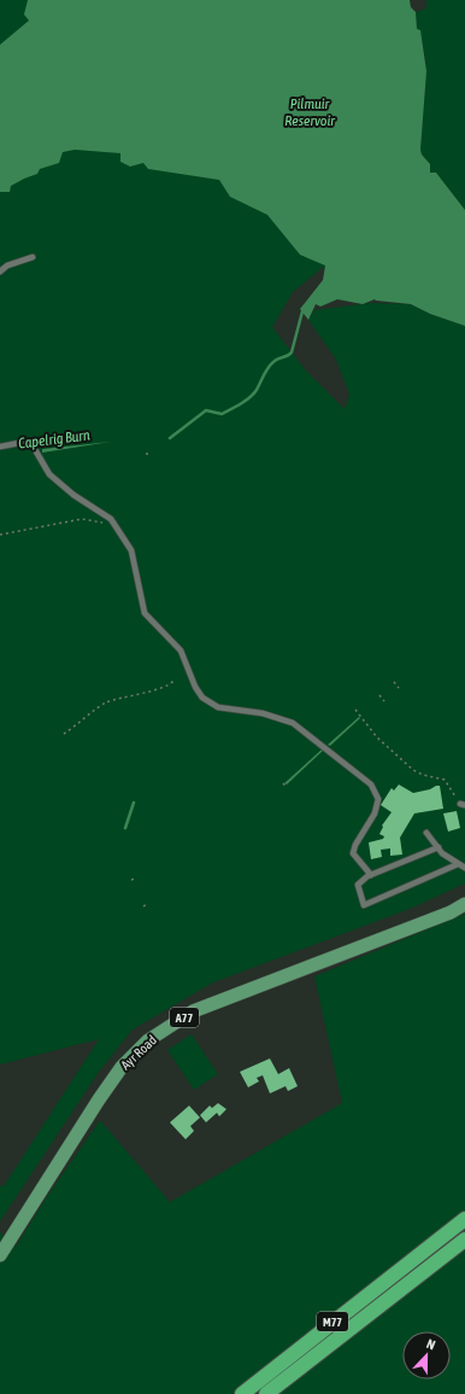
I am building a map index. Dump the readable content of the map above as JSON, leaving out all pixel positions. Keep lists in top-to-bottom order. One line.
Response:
{"streets":{"highway":["M77"],"main road":["A77","Ayr Road"]},"water":["Pilmuir Reservoir","Capelrig Burn"],"north":"top"}
